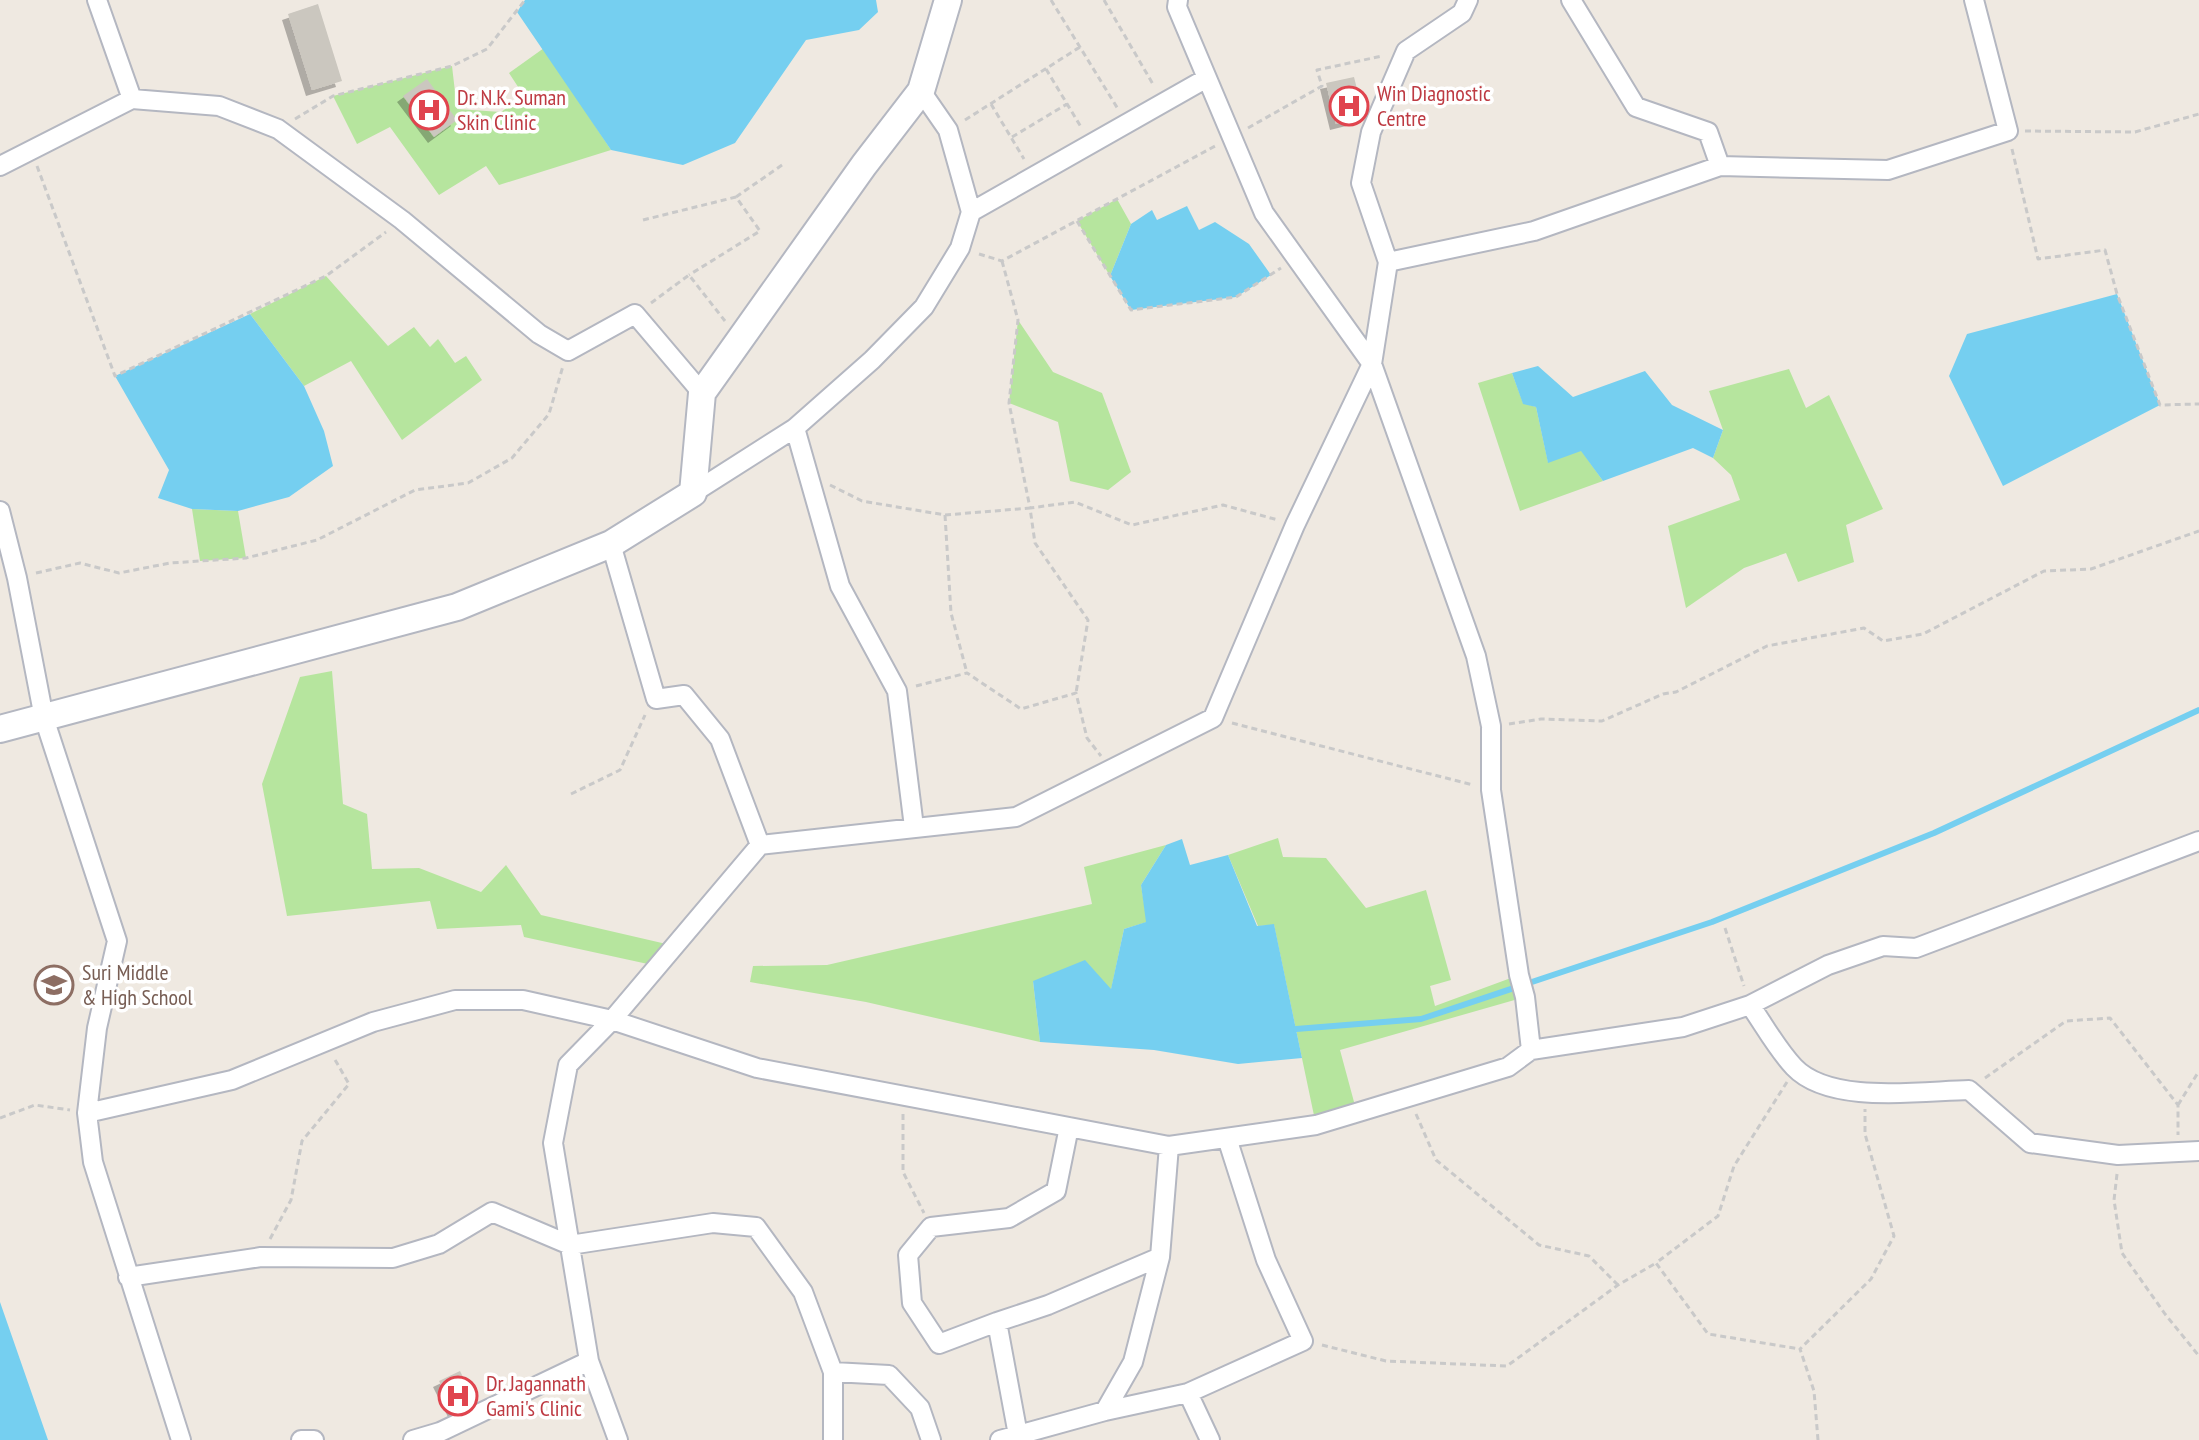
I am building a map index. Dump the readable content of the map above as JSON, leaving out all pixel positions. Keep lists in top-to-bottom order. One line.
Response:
{"places":{"hospital":["Win Diagnostic Centre","Dr. N.K. Suman Skin Clinic","Dr. Jagannath Gami's Clinic"],"school or university":["Suri Middle & High School"]}}
